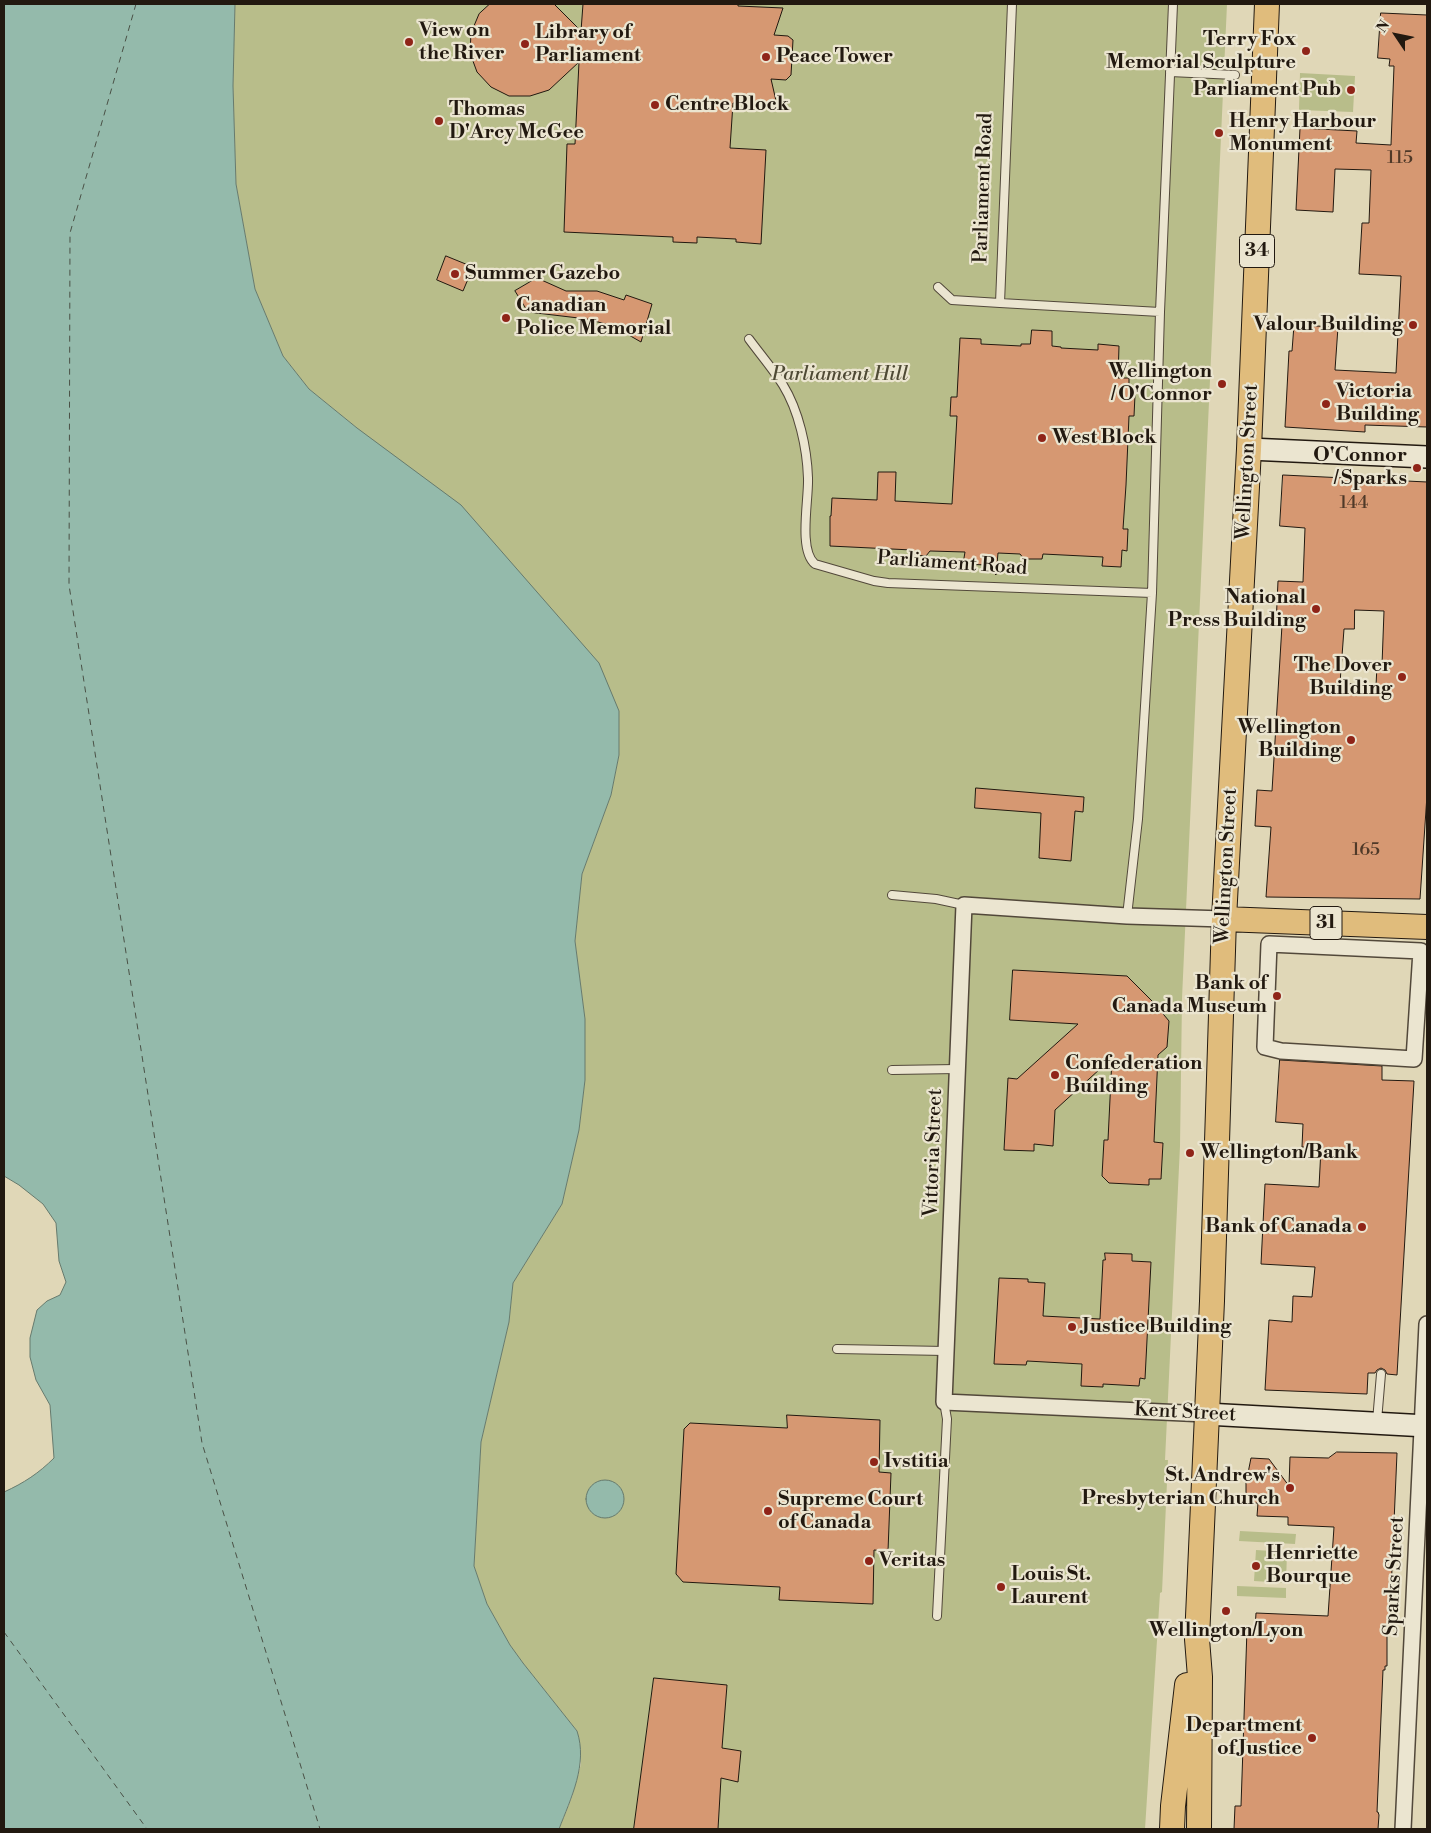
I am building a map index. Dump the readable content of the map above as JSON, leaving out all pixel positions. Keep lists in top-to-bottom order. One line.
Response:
{"streets":{"main road":["34","Wellington Street","31","Kent Street"],"street":["Vittoria Street","Sparks Street"],"lane":["Parliament Road"]},"crossings":[["Wellington Street","31"],["Wellington Street","Kent Street"],["Vittoria Street","Kent Street"],["Kent Street","Sparks Street"]],"parks":["Parliament Hill"],"places":["View on the River","Library of Parliament","Terry Fox Memorial Sculpture","Peace Tower","Parliament Pub","Centre Block","Thomas D'Arcy McGee","Henry Harbour Monument","Summer Gazebo","Canadian Police Memorial","Valour Building","Wellington / O'Connor","Victoria Building","West Block","O'Connor / Sparks","National Press Building","The Dover Building","Wellington Building","Bank of Canada Museum","Confederation Building","Wellington/Bank","Bank of Canada","Justice Building","Ivstitia","St. Andrew's Presbyterian Church","Supreme Court of Canada","Veritas","Henriette Bourque","Louis St. Laurent","Wellington/Lyon","Department of Justice"],"house_numbers":["115","144","165"],"north":"top left"}
